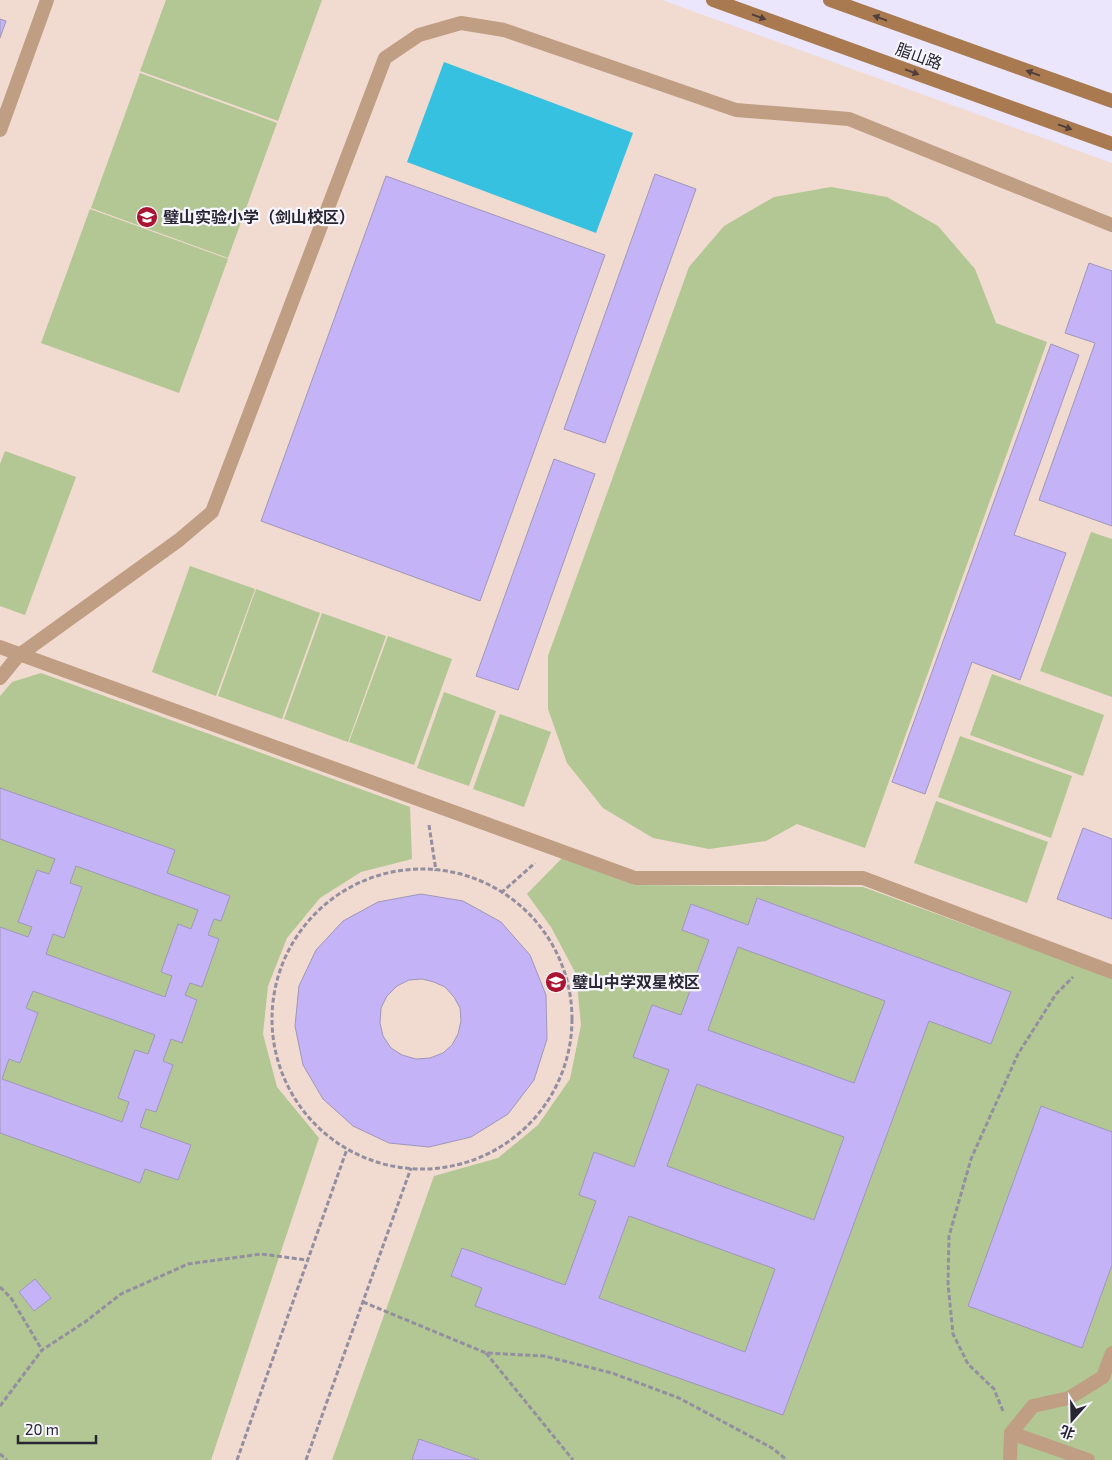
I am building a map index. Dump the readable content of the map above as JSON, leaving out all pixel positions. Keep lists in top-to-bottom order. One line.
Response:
{"streets":{"main road":["脂山路"]},"places":{"school or university":["璧山实验小学（剑山校区）","璧山中学双星校区"]},"scale_bar":"20 m","north":"bottom"}
